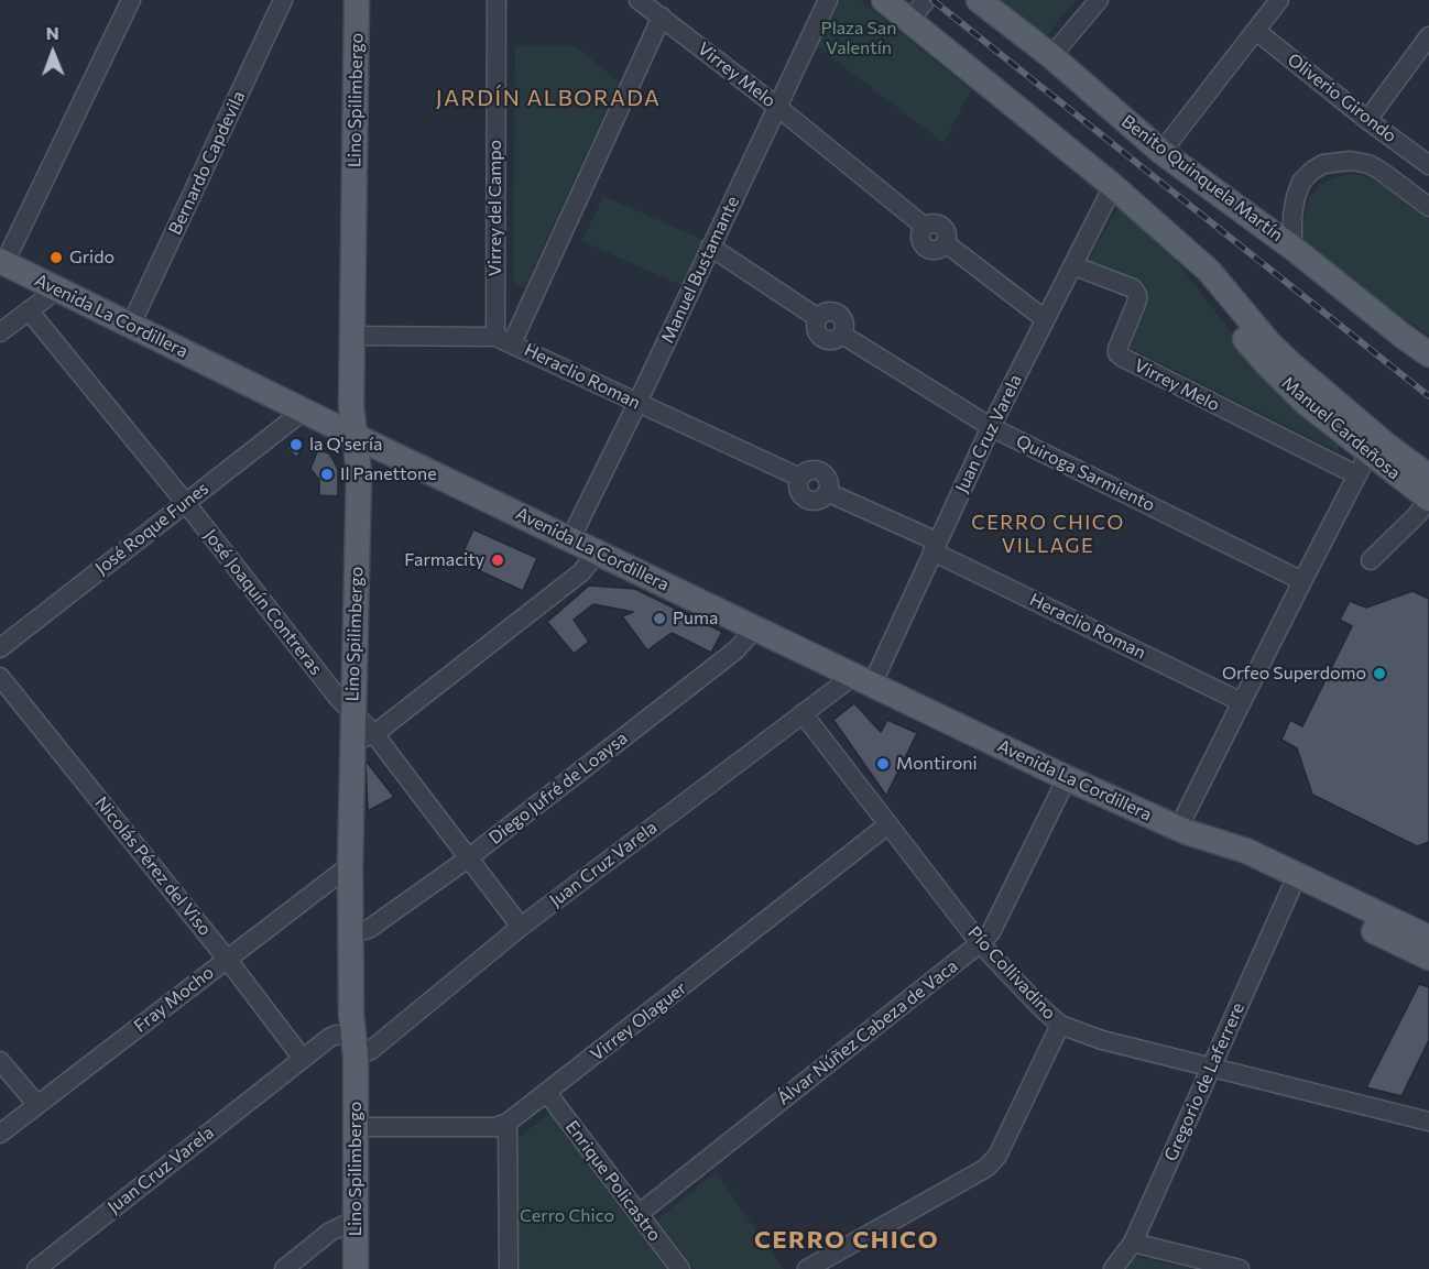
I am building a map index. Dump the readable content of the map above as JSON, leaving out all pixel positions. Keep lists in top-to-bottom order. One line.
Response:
{"streets":{"main road":["Lino Spilimbergo","Benito Quinquela Martín","Avenida La Cordillera","Manuel Cardeñosa"],"street":["Virrey Melo","Oliverio Girondo","Bernardo Capdevila","Virrey del Campo","Manuel Bustamante","Heraclio Roman","Juan Cruz Varela","Quiroga Sarmiento","José Roque Funes","José Joaquín Contreras","Diego Jufré de Loaysa","Nicolás Pérez del Viso","Pío Collivadino","Fray Mocho","Virrey Olaguer","Álvar Núñez Cabeza de Vaca","Gregorio de Laferrere","Enrique Policastro"]},"crossings":[["Virrey Melo","Manuel Bustamante"],["Virrey Melo","Juan Cruz Varela"],["Lino Spilimbergo","Avenida La Cordillera"],["Lino Spilimbergo","Heraclio Roman"],["Lino Spilimbergo","Juan Cruz Varela"],["Lino Spilimbergo","José Joaquín Contreras"],["Lino Spilimbergo","Diego Jufré de Loaysa"],["Lino Spilimbergo","Fray Mocho"],["Lino Spilimbergo","Virrey Olaguer"],["Bernardo Capdevila","Avenida La Cordillera"],["Virrey del Campo","Heraclio Roman"],["Manuel Bustamante","Avenida La Cordillera"],["Manuel Bustamante","Heraclio Roman"],["Manuel Bustamante","Quiroga Sarmiento"],["Avenida La Cordillera","Juan Cruz Varela"],["Avenida La Cordillera","José Roque Funes"],["Avenida La Cordillera","Diego Jufré de Loaysa"],["Avenida La Cordillera","Álvar Núñez Cabeza de Vaca"],["Avenida La Cordillera","Gregorio de Laferrere"],["Heraclio Roman","Juan Cruz Varela"],["Manuel Cardeñosa","Juan Cruz Varela"],["Juan Cruz Varela","Quiroga Sarmiento"],["Juan Cruz Varela","Nicolás Pérez del Viso"],["Juan Cruz Varela","Pío Collivadino"],["José Roque Funes","José Joaquín Contreras"],["Nicolás Pérez del Viso","Fray Mocho"],["Pío Collivadino","Virrey Olaguer"],["Pío Collivadino","Álvar Núñez Cabeza de Vaca"],["Pío Collivadino","Gregorio de Laferrere"],["Virrey Olaguer","Enrique Policastro"],["Álvar Núñez Cabeza de Vaca","Enrique Policastro"]],"districts":["JARDÍN ALBORADA","CERRO CHICO VILLAGE","CERRO CHICO"],"parks":["Plaza San Valentín","Cerro Chico"],"places":["Grido","la Q'sería","Il Panettone","Farmacity","Puma","Orfeo Superdomo","Montironi"],"north":"top"}
